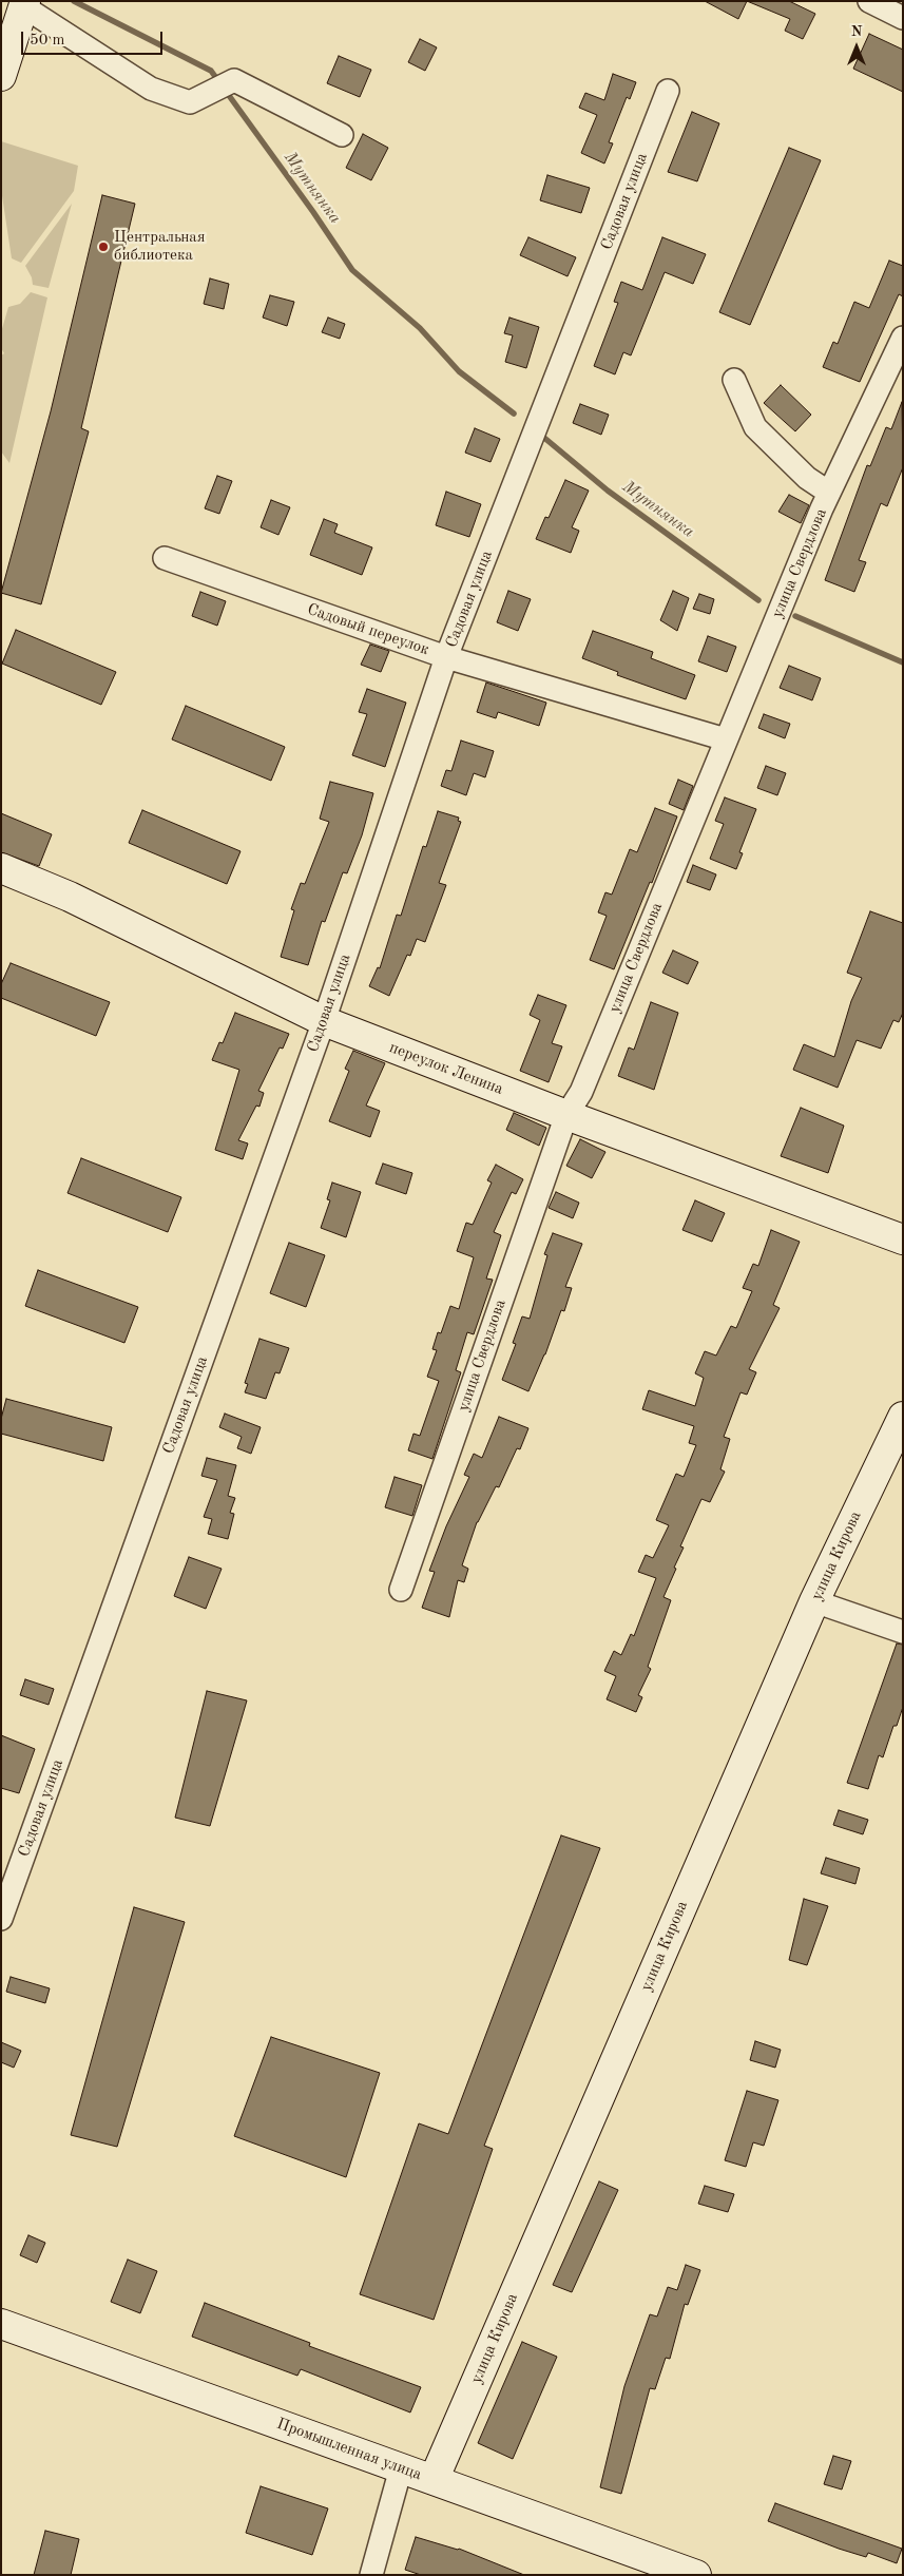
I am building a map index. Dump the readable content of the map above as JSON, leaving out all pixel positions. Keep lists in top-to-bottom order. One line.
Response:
{"streets":{"main road":["переулок Ленина","улица Кирова","Промышленная улица"],"street":["Садовая улица","улица Свердлова","Садовый переулок"]},"crossings":[["Садовая улица","Садовый переулок"],["Садовая улица","переулок Ленина"],["улица Свердлова","Садовый переулок"],["улица Свердлова","переулок Ленина"],["улица Кирова","Промышленная улица"]],"water":["Мутнянка"],"places":["Центральная библиотека"],"scale_bar":"50 m","north":"top"}
